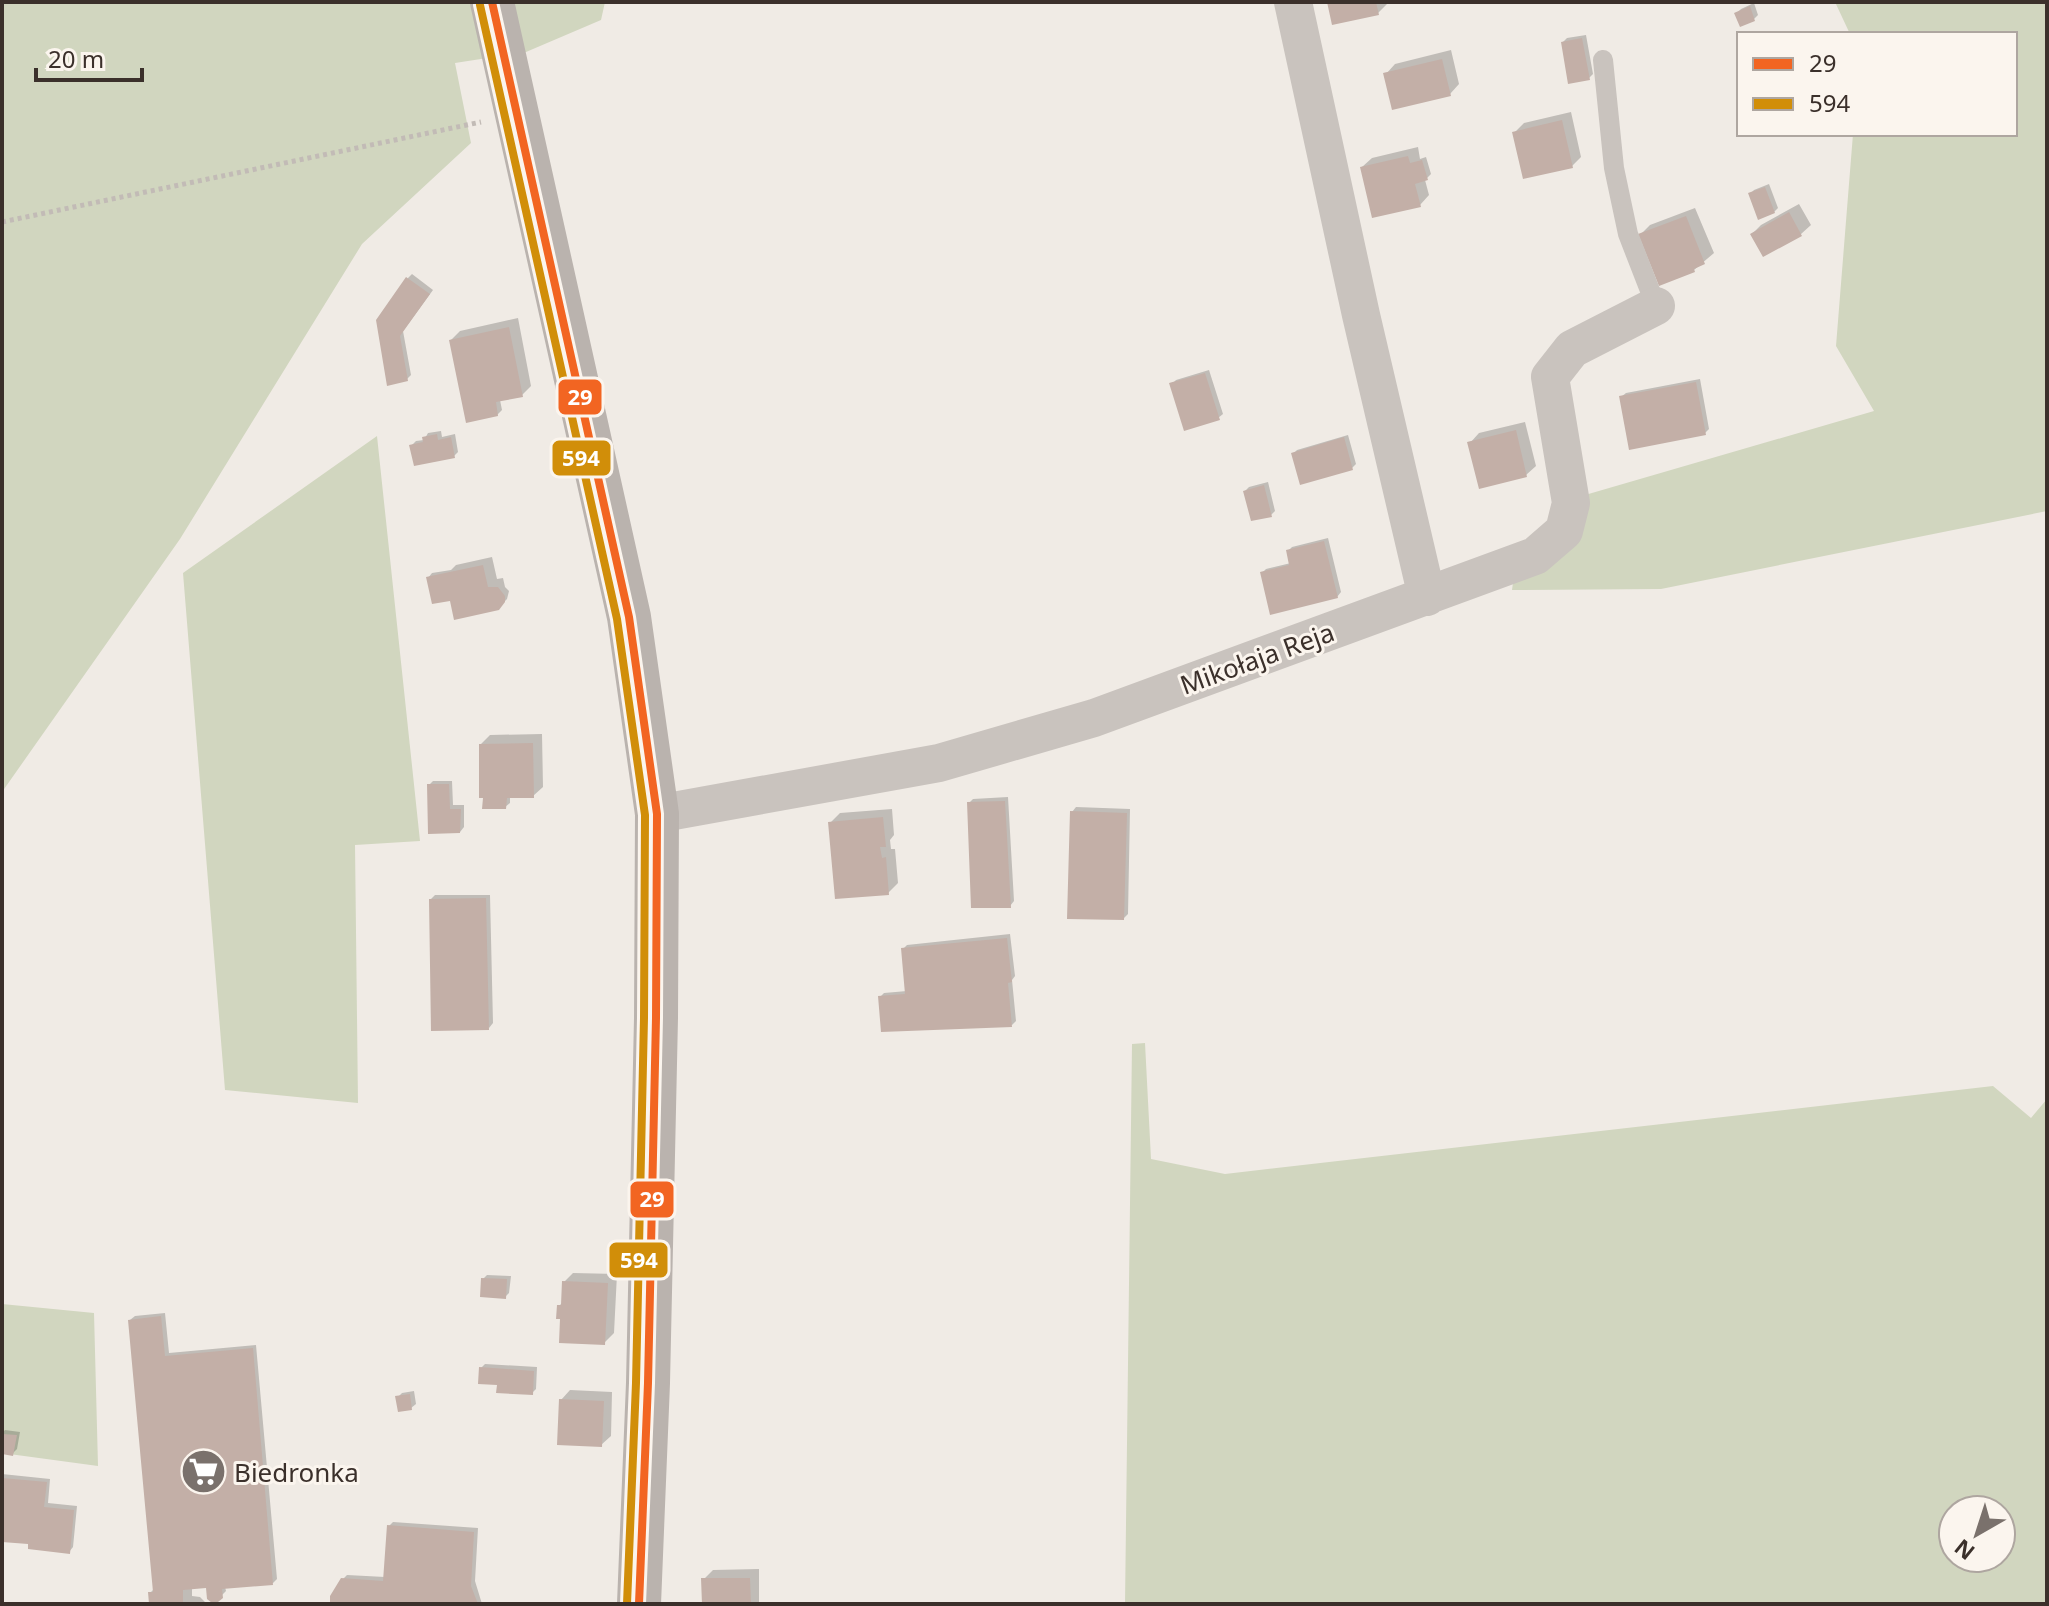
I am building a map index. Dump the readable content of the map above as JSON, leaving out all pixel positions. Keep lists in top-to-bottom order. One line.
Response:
{"streets":{"street":["Mikołaja Reja"]},"places":{"supermarket":["Biedronka"]},"lines":["transit line 29","transit line 594"],"legend":["29","594"],"scale_bar":"20 m","north":"bottom left"}
